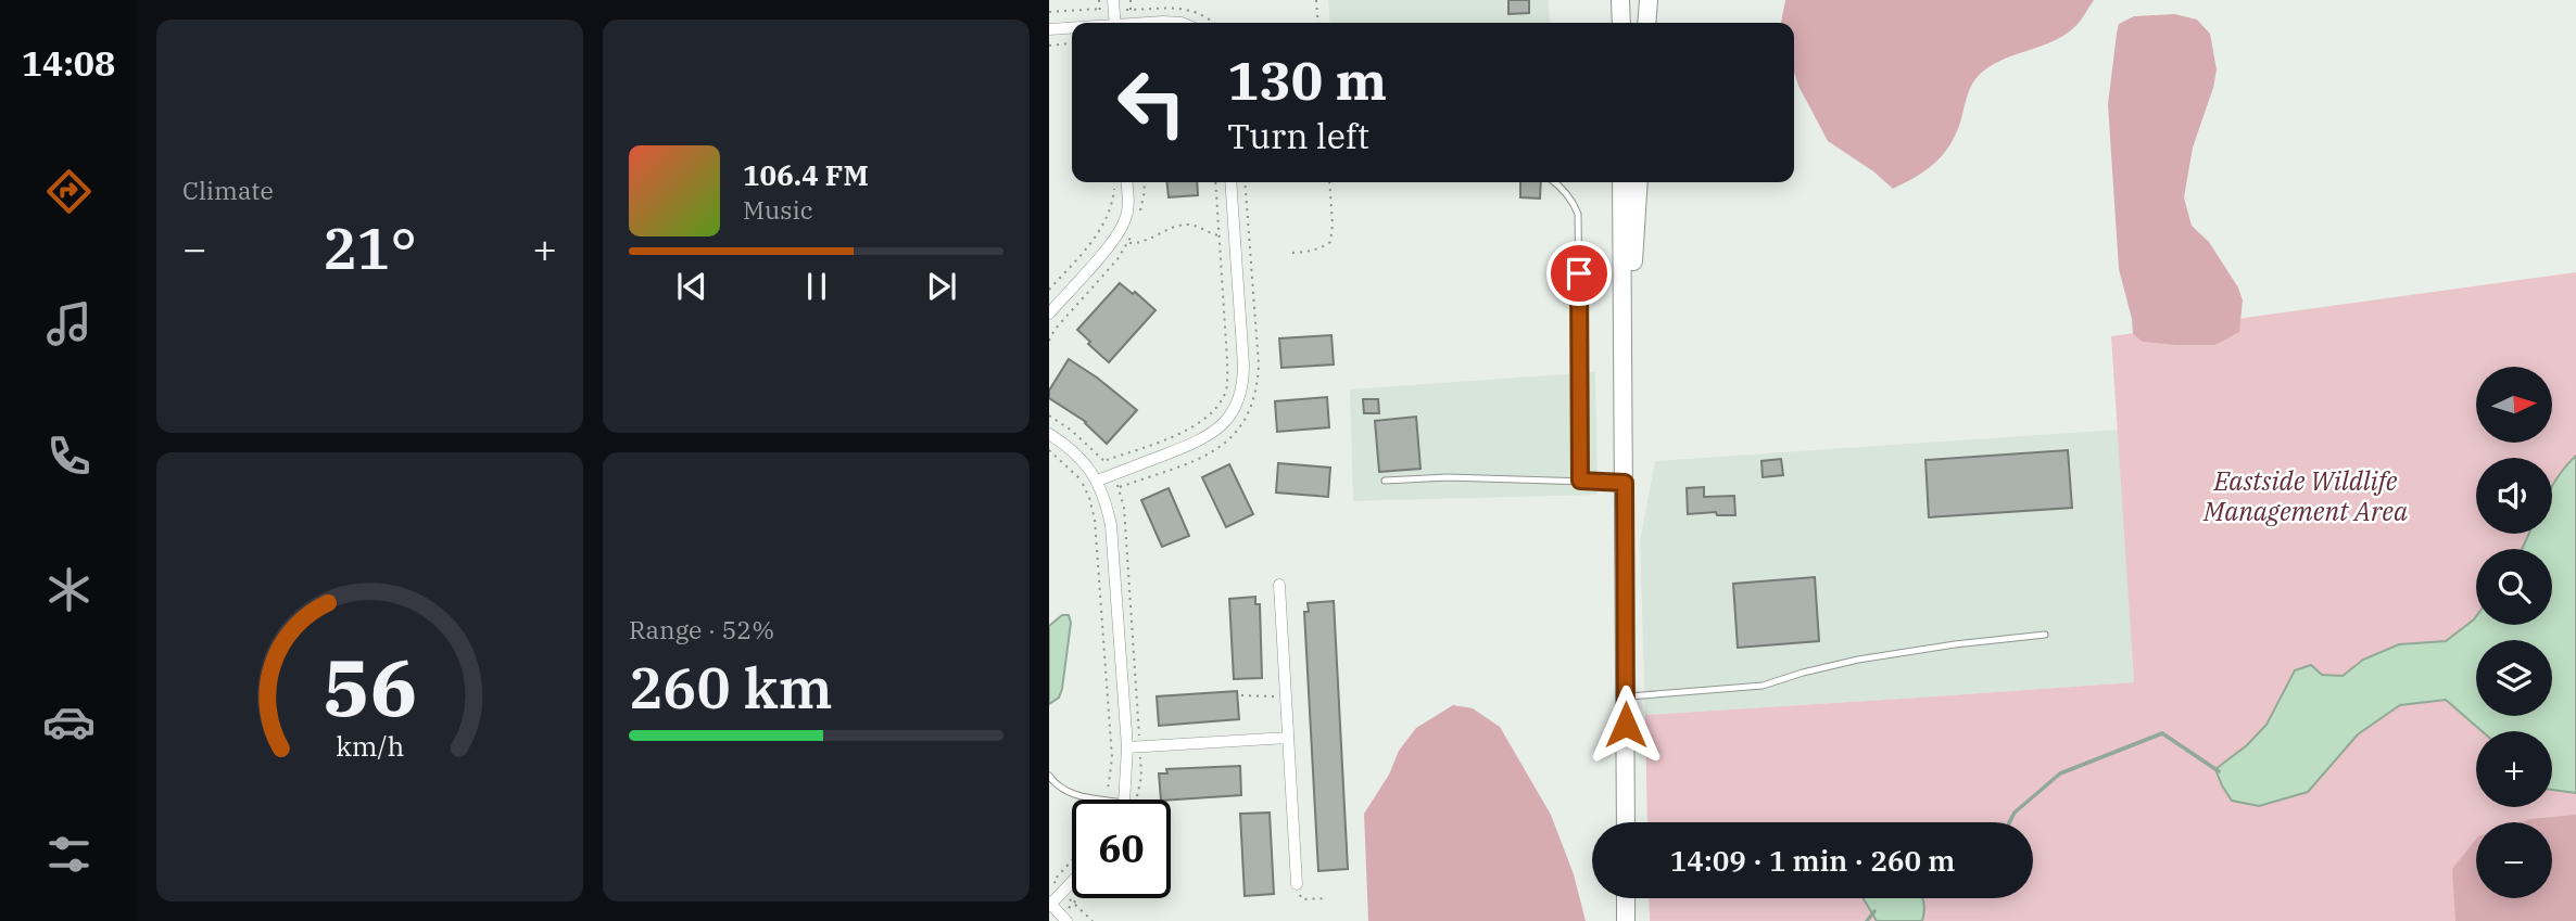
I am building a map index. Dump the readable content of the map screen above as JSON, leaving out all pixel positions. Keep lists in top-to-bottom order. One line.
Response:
{"parks":["Eastside Wildlife Management Area"],"north":"right","page":{"tabs":"14:08","tile":["Climate",["Range · 52%","260 km"]],"turn":["130 m","Turn left"],"song":["106.4 FM","Music"],"heat":["−","21°","+"],"map_buttons":["+","−"],"limit":"60","trip":"14:09 · 1 min · 260 m","gauge":["56","km/h"]}}
